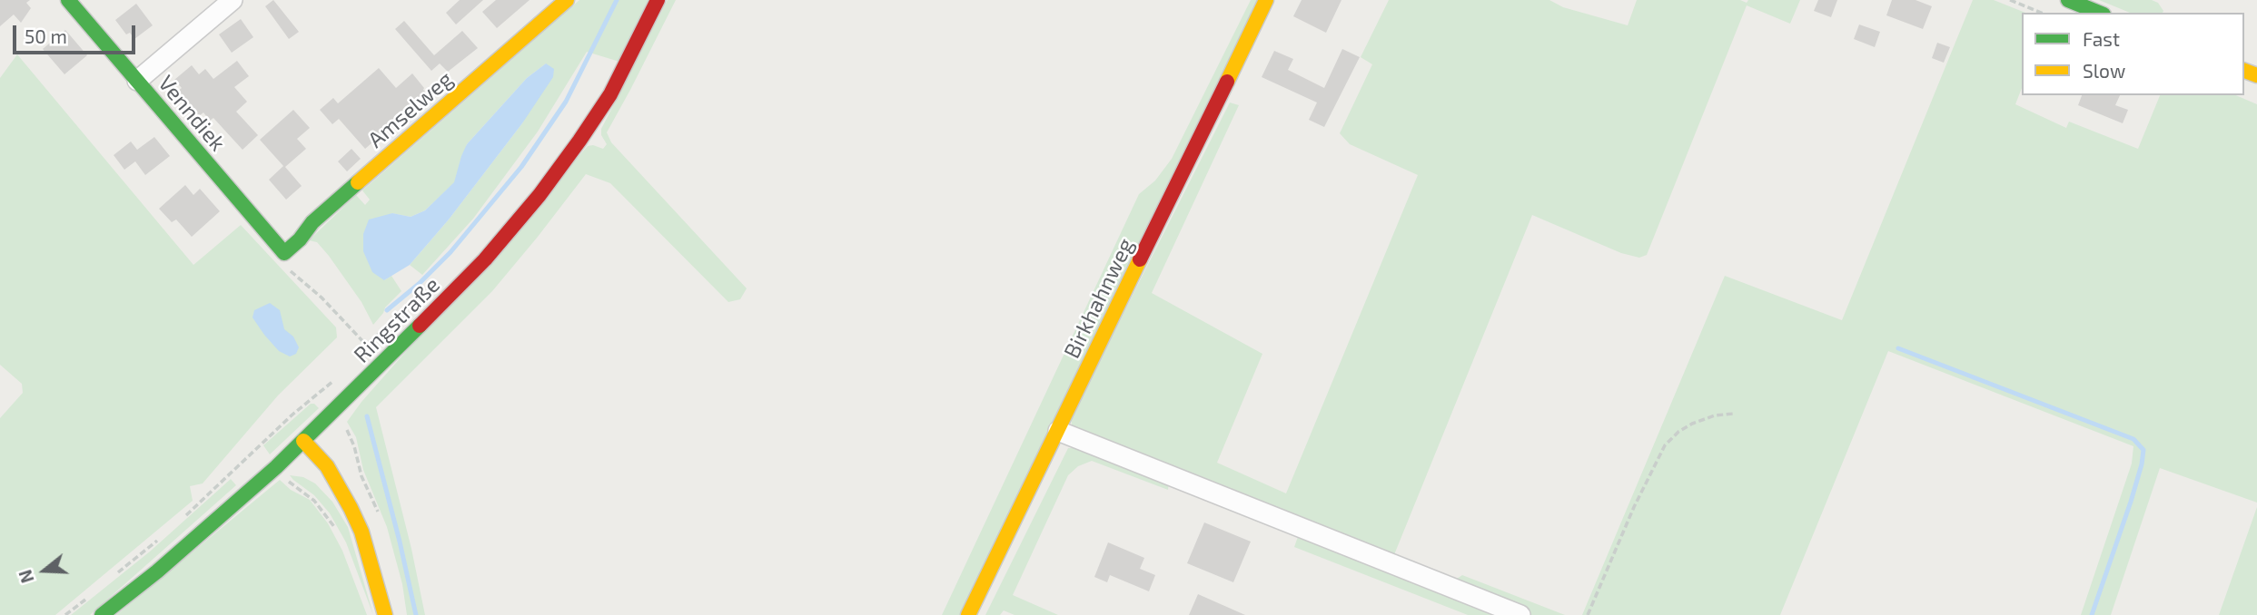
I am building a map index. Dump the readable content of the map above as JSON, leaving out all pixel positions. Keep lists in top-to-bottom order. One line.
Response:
{"streets":{"street":["Amselweg","Venndiek","Birkhahnweg","Ringstraße"]},"crossings":[["Amselweg","Venndiek"]],"legend":["Fast","Slow"],"scale_bar":"50 m","north":"left"}
